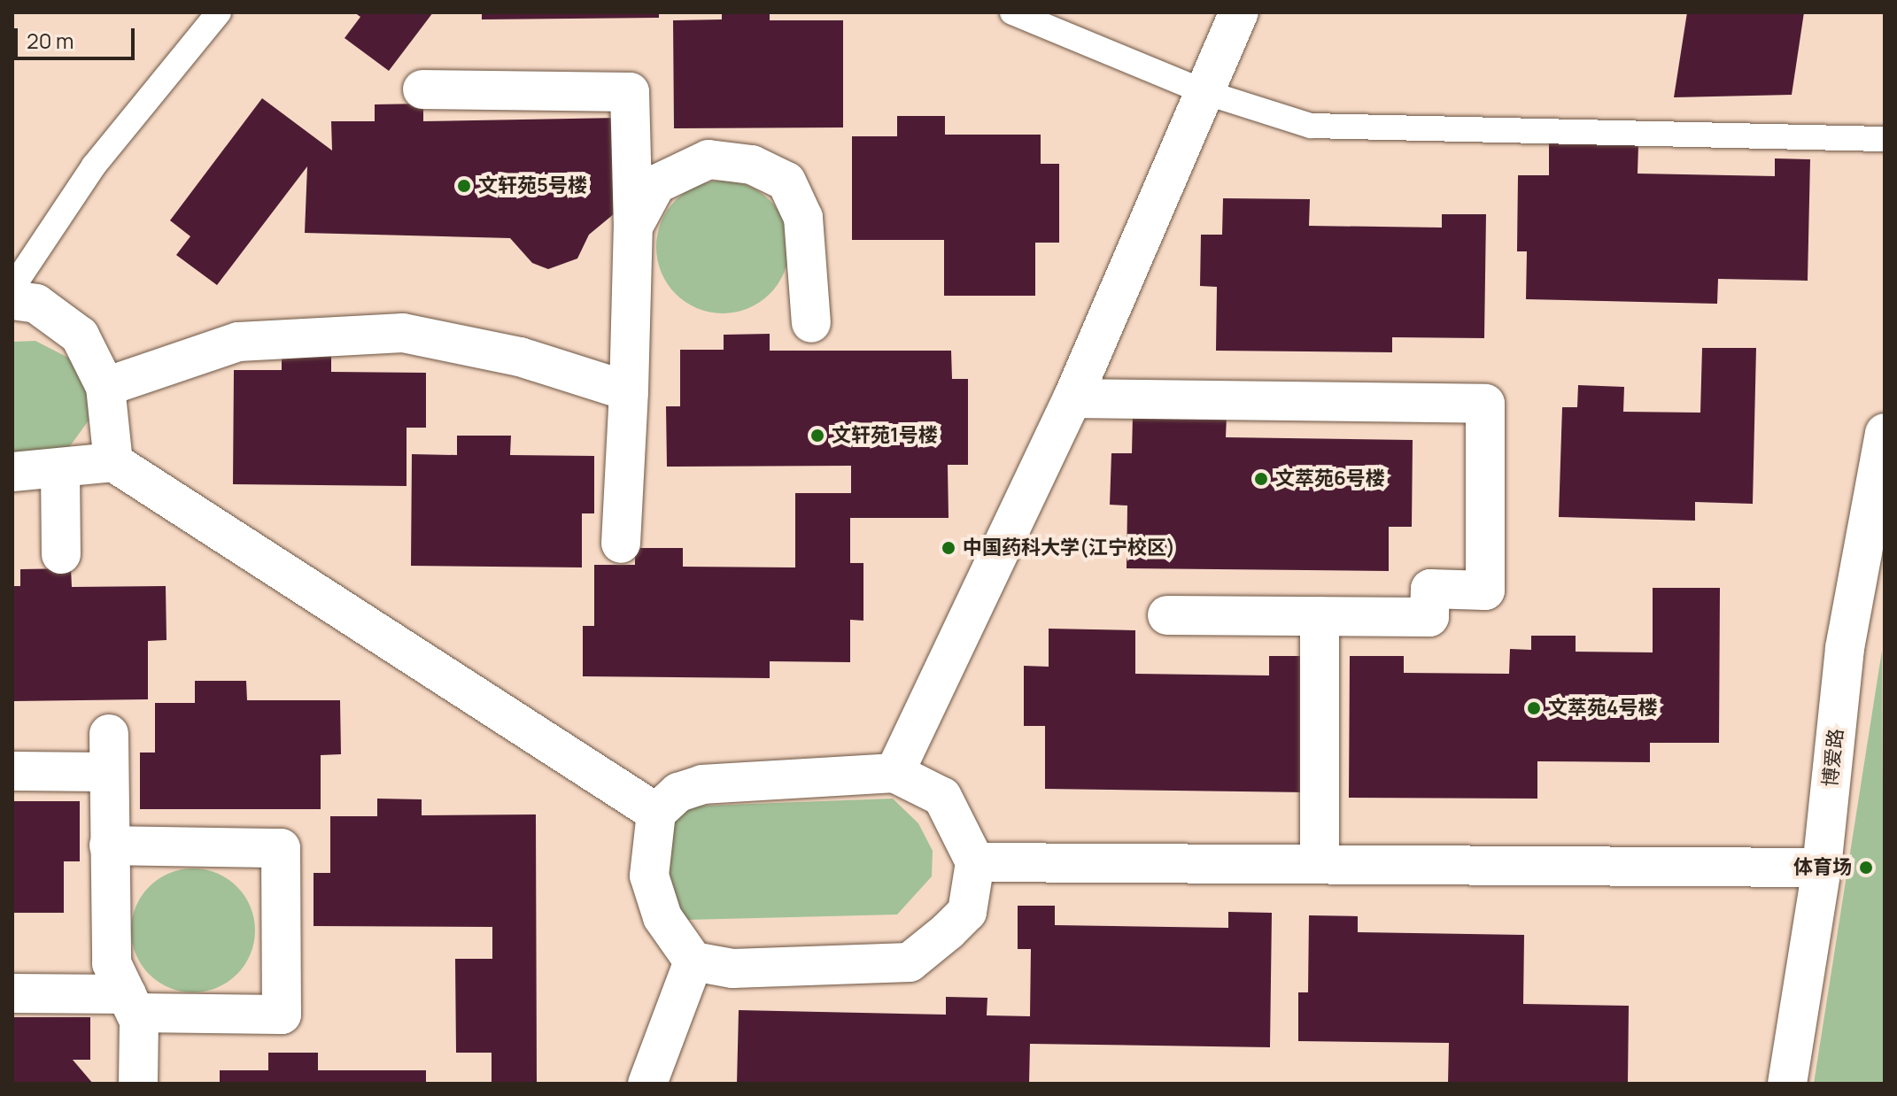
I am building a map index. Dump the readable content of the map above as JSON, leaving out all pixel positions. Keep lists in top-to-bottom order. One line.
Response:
{"streets":{"street":["博爱路"]},"places":["文轩苑5号楼","文轩苑1号楼","文萃苑6号楼","中国药科大学(江宁校区)","文萃苑4号楼","体育场"],"scale_bar":"20 m"}
